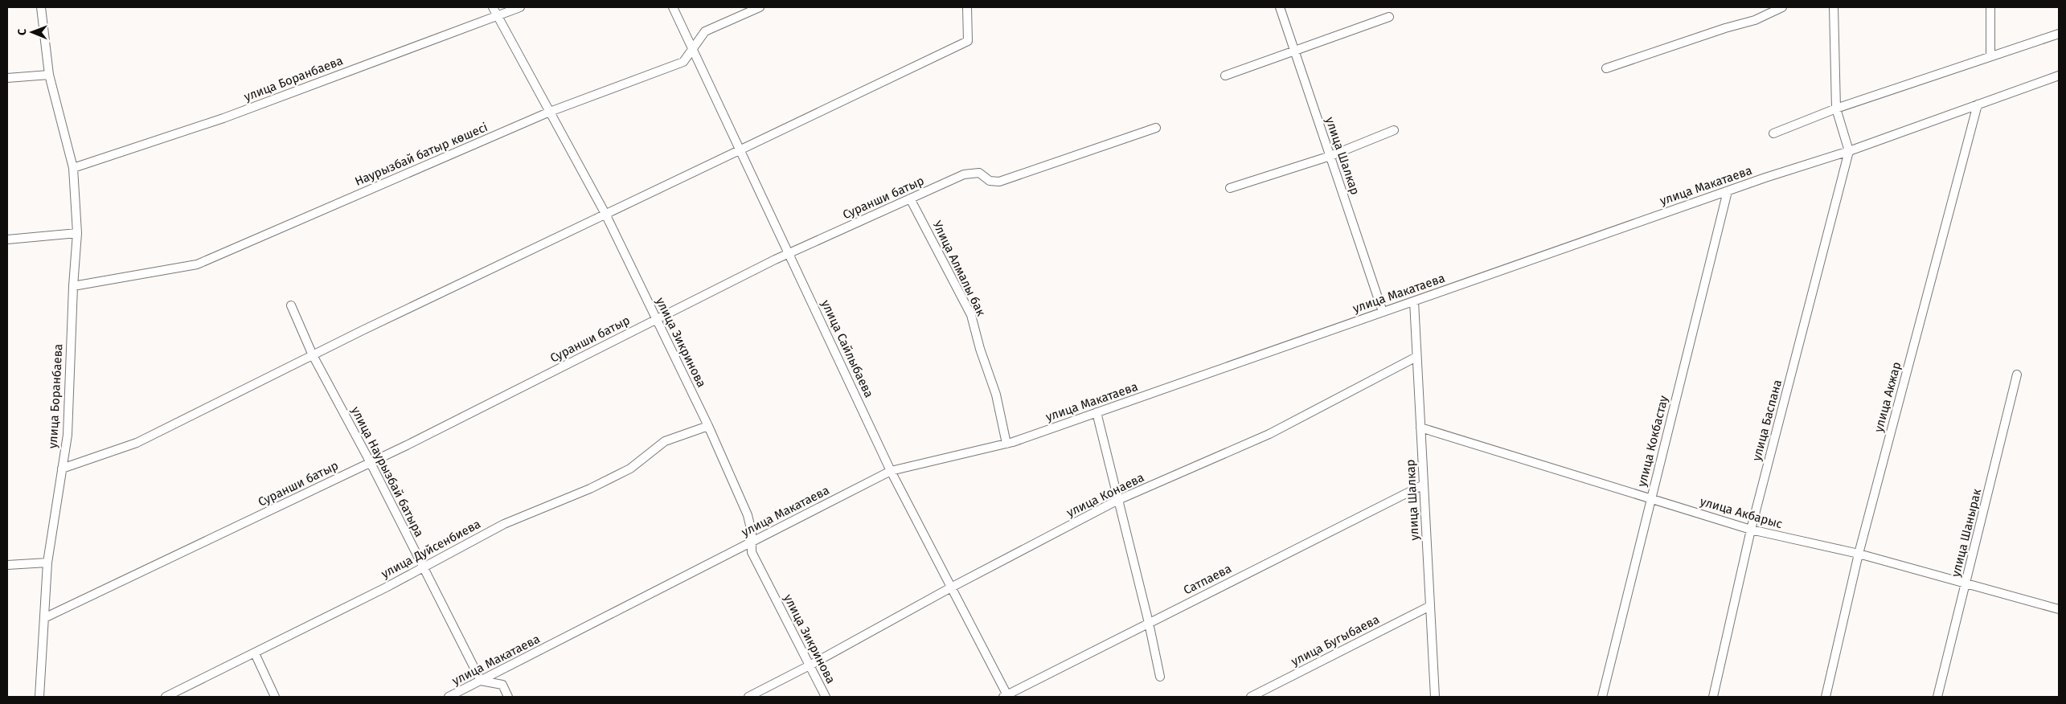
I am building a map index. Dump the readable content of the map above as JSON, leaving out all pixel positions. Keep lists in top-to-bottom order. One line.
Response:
{"streets":{"street":["улица Боранбаева","Наурызбай батыр көшесі","улица Шалкар","улица Макатаева","Суранши батыр","Улица Алмалы бак","улица Зикринова","улица Сайлыбаева","улица Акжар","улица Баспана","улица Кокбастау","улица Наурызбай батыра","улица Конаева","улица Акбарыс","улица Шанырак","улица Дуйсенбиева","Сатпаева","улица Бугыбаева"]},"crossings":[["улица Боранбаева","Наурызбай батыр көшесі"],["улица Боранбаева","Суранши батыр"],["улица Боранбаева","улица Зикринова"],["Наурызбай батыр көшесі","улица Зикринова"],["Наурызбай батыр көшесі","улица Сайлыбаева"],["улица Шалкар","улица Макатаева"],["улица Шалкар","улица Конаева"],["улица Шалкар","улица Акбарыс"],["улица Шалкар","Сатпаева"],["улица Шалкар","улица Бугыбаева"],["улица Макатаева","Улица Алмалы бак"],["улица Макатаева","улица Зикринова"],["улица Макатаева","улица Сайлыбаева"],["улица Макатаева","улица Акжар"],["улица Макатаева","улица Баспана"],["улица Макатаева","улица Кокбастау"],["улица Макатаева","улица Наурызбай батыра"],["Суранши батыр","Улица Алмалы бак"],["Суранши батыр","улица Зикринова"],["Суранши батыр","улица Сайлыбаева"],["Суранши батыр","улица Наурызбай батыра"],["улица Зикринова","улица Конаева"],["улица Зикринова","улица Дуйсенбиева"],["улица Сайлыбаева","улица Конаева"],["улица Сайлыбаева","Сатпаева"],["улица Акжар","улица Акбарыс"],["улица Баспана","улица Акбарыс"],["улица Кокбастау","улица Акбарыс"],["улица Наурызбай батыра","улица Дуйсенбиева"],["улица Акбарыс","улица Шанырак"]],"north":"left"}
